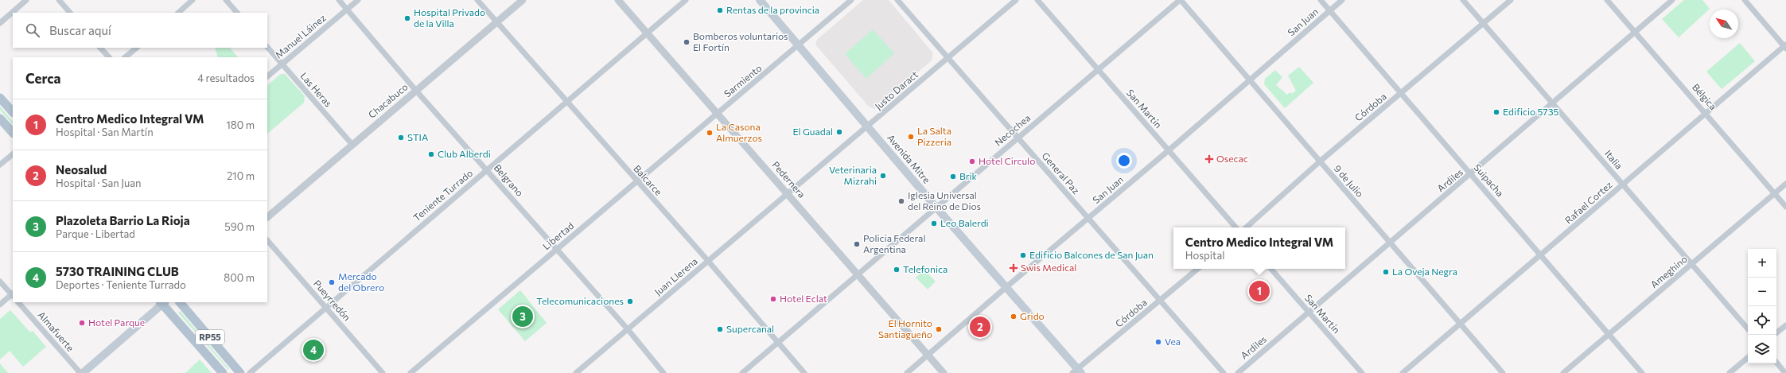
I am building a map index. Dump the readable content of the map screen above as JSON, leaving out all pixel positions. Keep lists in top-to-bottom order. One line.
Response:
{"streets":{"main road":["Avenida Mitre","RP55"],"street":["San Juan","Manuel Láinez","Sarmiento","Las Heras","Justo Daract","Bélgica","Chacabuco","Córdoba","San Martín","Necochea","Italia","General Paz","Pedernera","Belgrano","Balcarce","Ardiles","Suipacha","9 de Julio","Teniente Turrado","Rafael Cortez","Libertad","Ameghino","Juan Llerena","Pueyrredón","Almafuerte"]},"crossings":[["San Juan","San Martín"],["San Juan","Avenida Mitre"],["San Juan","General Paz"],["San Juan","Pedernera"],["San Juan","Suipacha"],["San Juan","9 de Julio"],["Manuel Láinez","Las Heras"],["Manuel Láinez","Belgrano"],["Sarmiento","Avenida Mitre"],["Sarmiento","Pedernera"],["Sarmiento","Libertad"],["Las Heras","Chacabuco"],["Justo Daract","Avenida Mitre"],["Justo Daract","General Paz"],["Justo Daract","Pedernera"],["Justo Daract","Juan Llerena"],["Bélgica","Ardiles"],["Bélgica","Rafael Cortez"],["Bélgica","Ameghino"],["Chacabuco","Belgrano"],["Chacabuco","Balcarce"],["Córdoba","Avenida Mitre"],["Córdoba","Italia"],["Córdoba","General Paz"],["Córdoba","Suipacha"],["Córdoba","9 de Julio"],["San Martín","Necochea"],["San Martín","Ardiles"],["Necochea","Avenida Mitre"],["Necochea","General Paz"],["Necochea","Pedernera"],["Necochea","Balcarce"],["Necochea","9 de Julio"],["Italia","Ardiles"],["Italia","Rafael Cortez"],["Italia","Ameghino"],["Pedernera","Teniente Turrado"],["Pedernera","Libertad"],["Pedernera","Juan Llerena"],["Belgrano","Teniente Turrado"],["Belgrano","Libertad"],["Belgrano","Juan Llerena"],["Balcarce","Teniente Turrado"],["Balcarce","Libertad"],["Balcarce","Juan Llerena"],["Ardiles","Suipacha"],["Ardiles","9 de Julio"],["Suipacha","Rafael Cortez"],["Suipacha","Ameghino"],["9 de Julio","Rafael Cortez"],["Teniente Turrado","Pueyrredón"]],"places":{"other":["Rentas de la provincia","Hospital Privado de la Villa","Bomberos voluntarios El Fortín","Edificio 5735","El Guadal","La Casona Almuerzos","La Salta Pizzeria","STIA","Club Alberdi","Hotel Circulo","Veterinaria Mizrahi","Brik","Iglesia Universal del Reino de Dios","Leo Balerdi","Policía Federal Argentina","Edificio Balcones de San Juan","Telefonica","La Oveja Negra","Mercado del Obrero","Hotel Eclat","Telecomunicaciones","Grido","Hotel Parque","Supercanal","El Hornito Santiagueño","Vea"],"health":["Osecac","Swis Medical"]},"north":"top left","page":{"search":"Buscar aquí","heading":["Cerca","4 resultados"],"list":[{"mark":"1","name":"Centro Medico Integral VM","note":"Hospital · San Martín","value":"180 m"},{"mark":"2","name":"Neosalud","note":"Hospital · San Juan","value":"210 m"},{"mark":"3","name":"Plazoleta Barrio La Rioja","note":"Parque · Libertad","value":"590 m"},{"mark":"4","name":"5730 TRAINING CLUB","note":"Deportes · Teniente Turrado","value":"800 m"}],"popup":["Centro Medico Integral VM","Hospital"],"map_buttons":["+","−"],"pins":["1","3","2","4"]}}
